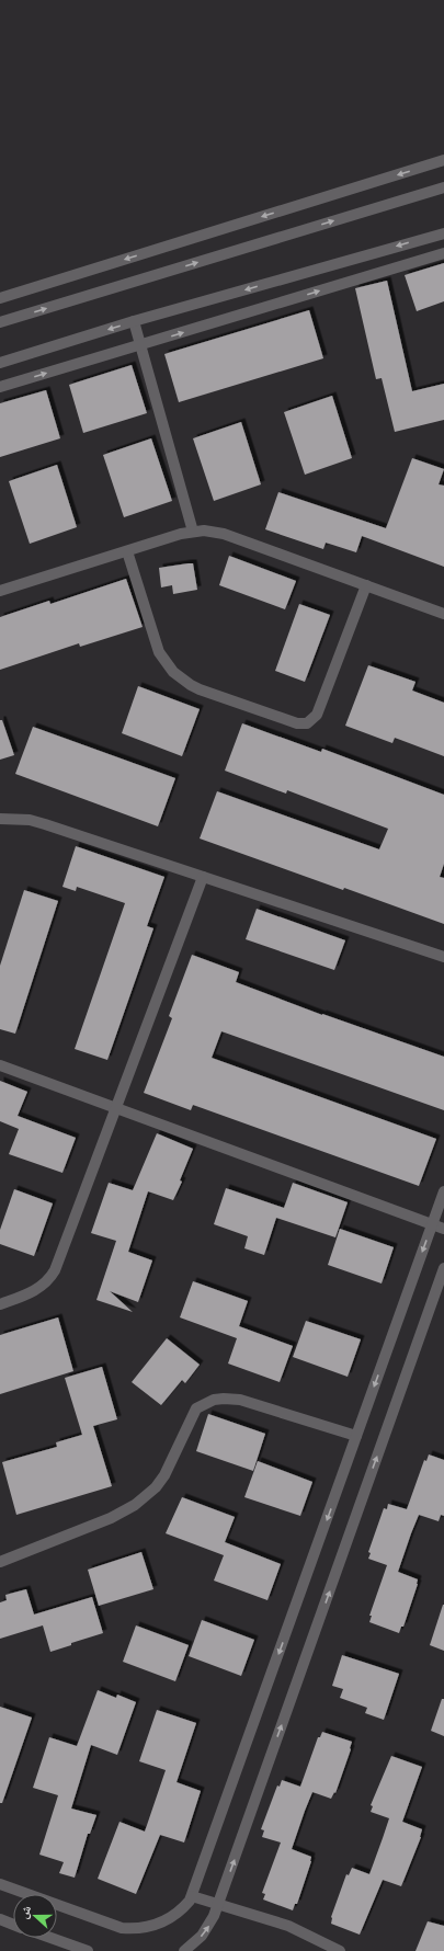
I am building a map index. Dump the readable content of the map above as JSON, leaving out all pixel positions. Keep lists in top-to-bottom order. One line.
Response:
{"north":"left"}
